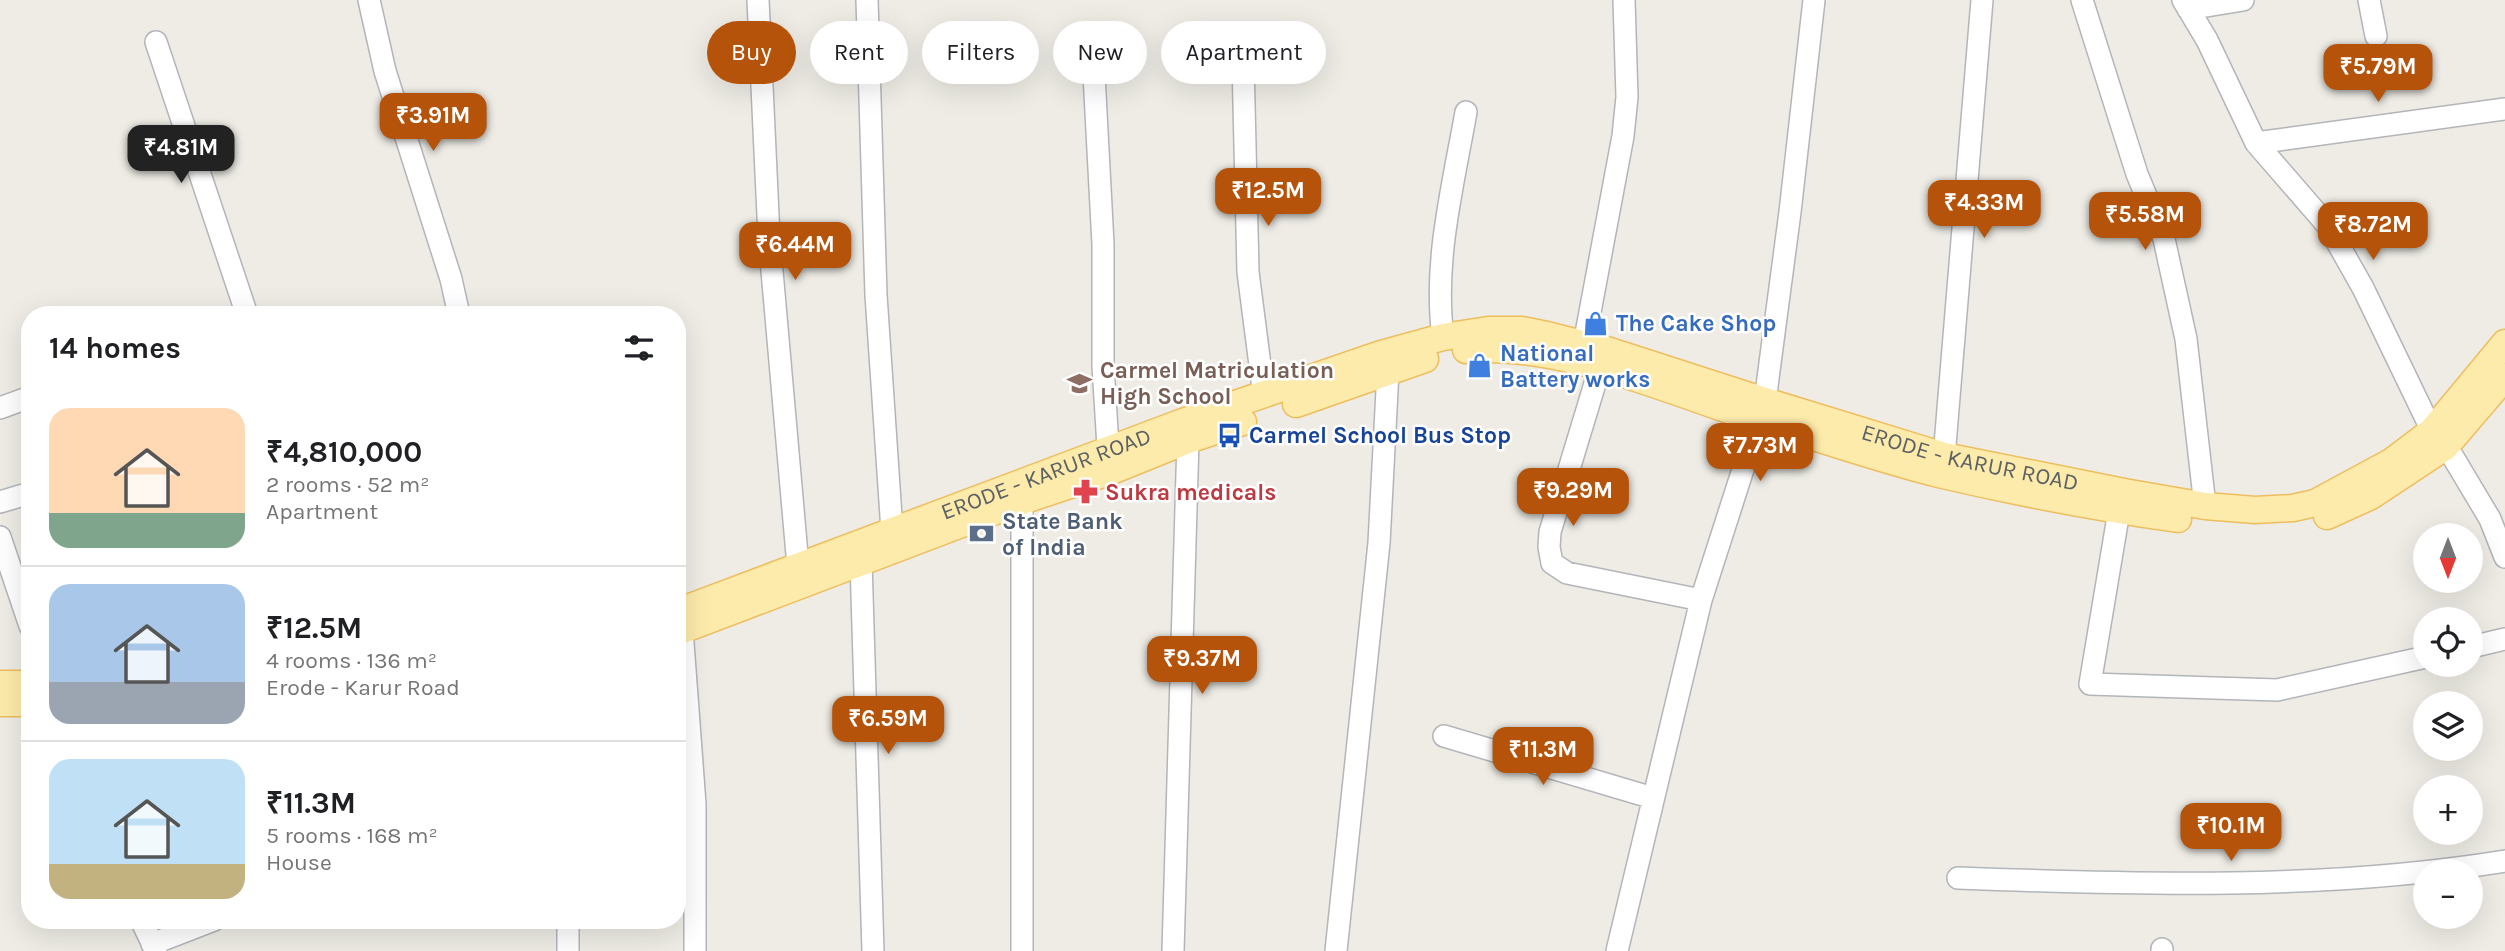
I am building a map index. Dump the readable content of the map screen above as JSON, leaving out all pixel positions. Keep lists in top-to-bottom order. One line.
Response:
{"streets":{"main road":["ERODE - KARUR ROAD"]},"places":{"shop":["The Cake Shop","National Battery works"],"school or university":["Carmel Matriculation High School"],"bus stop":["Carmel School Bus Stop"],"pharmacy":["Sukra medicals"],"bank":["State Bank of India"]},"north":"bottom","page":{"chip":["Buy","Rent","Filters","New","Apartment"],"price":["₹5.79M","₹3.91M","₹4.81M","₹12.5M","₹4.33M","₹5.58M","₹8.72M","₹6.44M","₹7.73M","₹9.29M","₹9.37M","₹6.59M","₹11.3M","₹10.1M"],"heading":"14 homes","list":[{"name":"₹4,810,000","note":"2 rooms · 52 m² · Apartment"},{"name":"₹12.5M","note":"4 rooms · 136 m² · Erode - Karur Road"},{"name":"₹11.3M","note":"5 rooms · 168 m² · House"}],"map_buttons":["+","−"]}}
